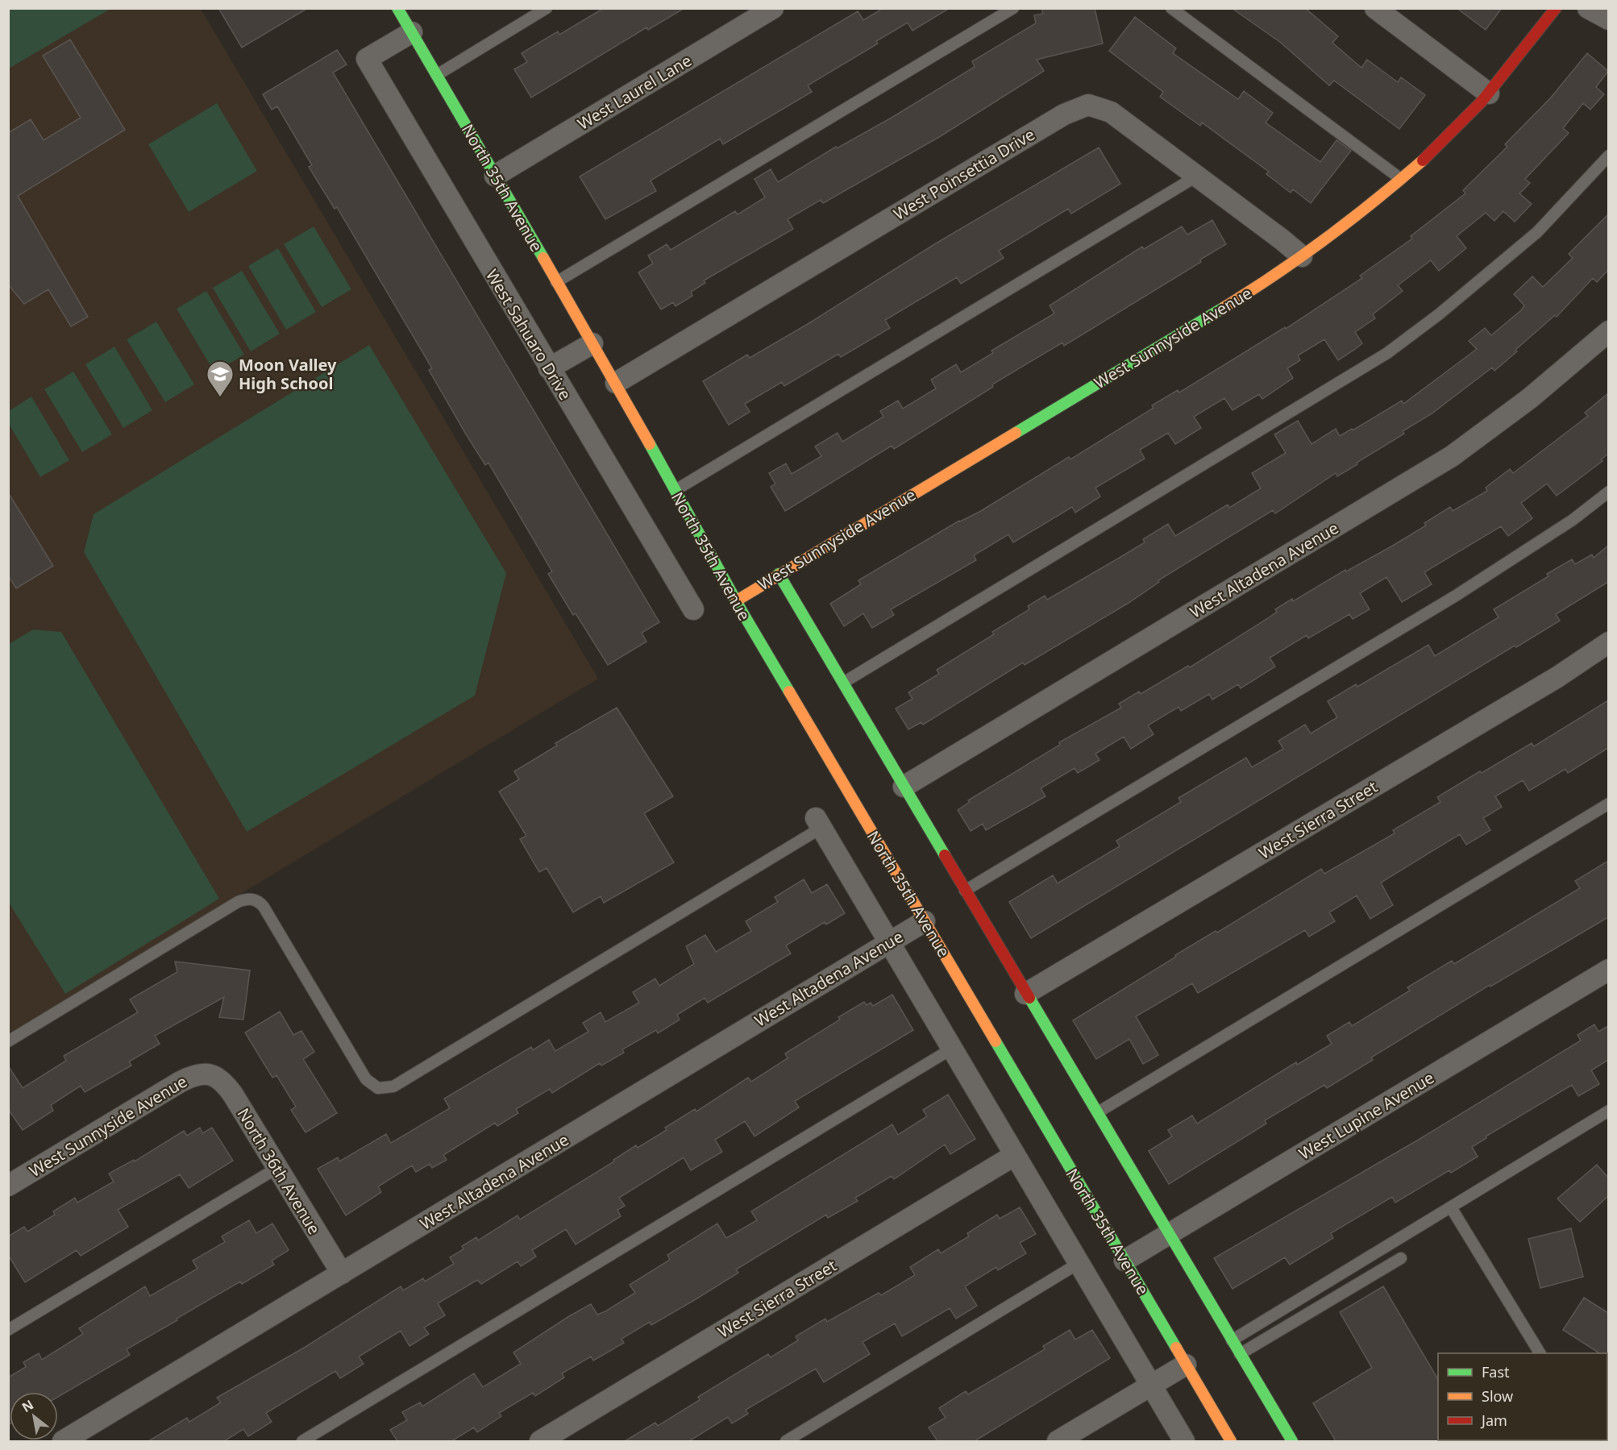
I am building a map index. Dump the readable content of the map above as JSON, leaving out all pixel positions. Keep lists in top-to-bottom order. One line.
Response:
{"streets":{"street":["West Laurel Lane","West Poinsettia Drive","North 35th Avenue","West Sahuaro Drive","West Sunnyside Avenue","West Altadena Avenue","West Sierra Street","West Lupine Avenue","North 36th Avenue"]},"crossings":[["West Laurel Lane","North 35th Avenue"],["West Poinsettia Drive","North 35th Avenue"],["West Poinsettia Drive","West Sunnyside Avenue"],["North 35th Avenue","West Sahuaro Drive"],["North 35th Avenue","West Sunnyside Avenue"],["North 35th Avenue","West Altadena Avenue"],["North 35th Avenue","West Lupine Avenue"],["West Sunnyside Avenue","North 36th Avenue"],["West Altadena Avenue","North 36th Avenue"]],"places":{"school or university":["Moon Valley High School"]},"legend":["Fast","Slow","Jam"],"north":"top left"}
